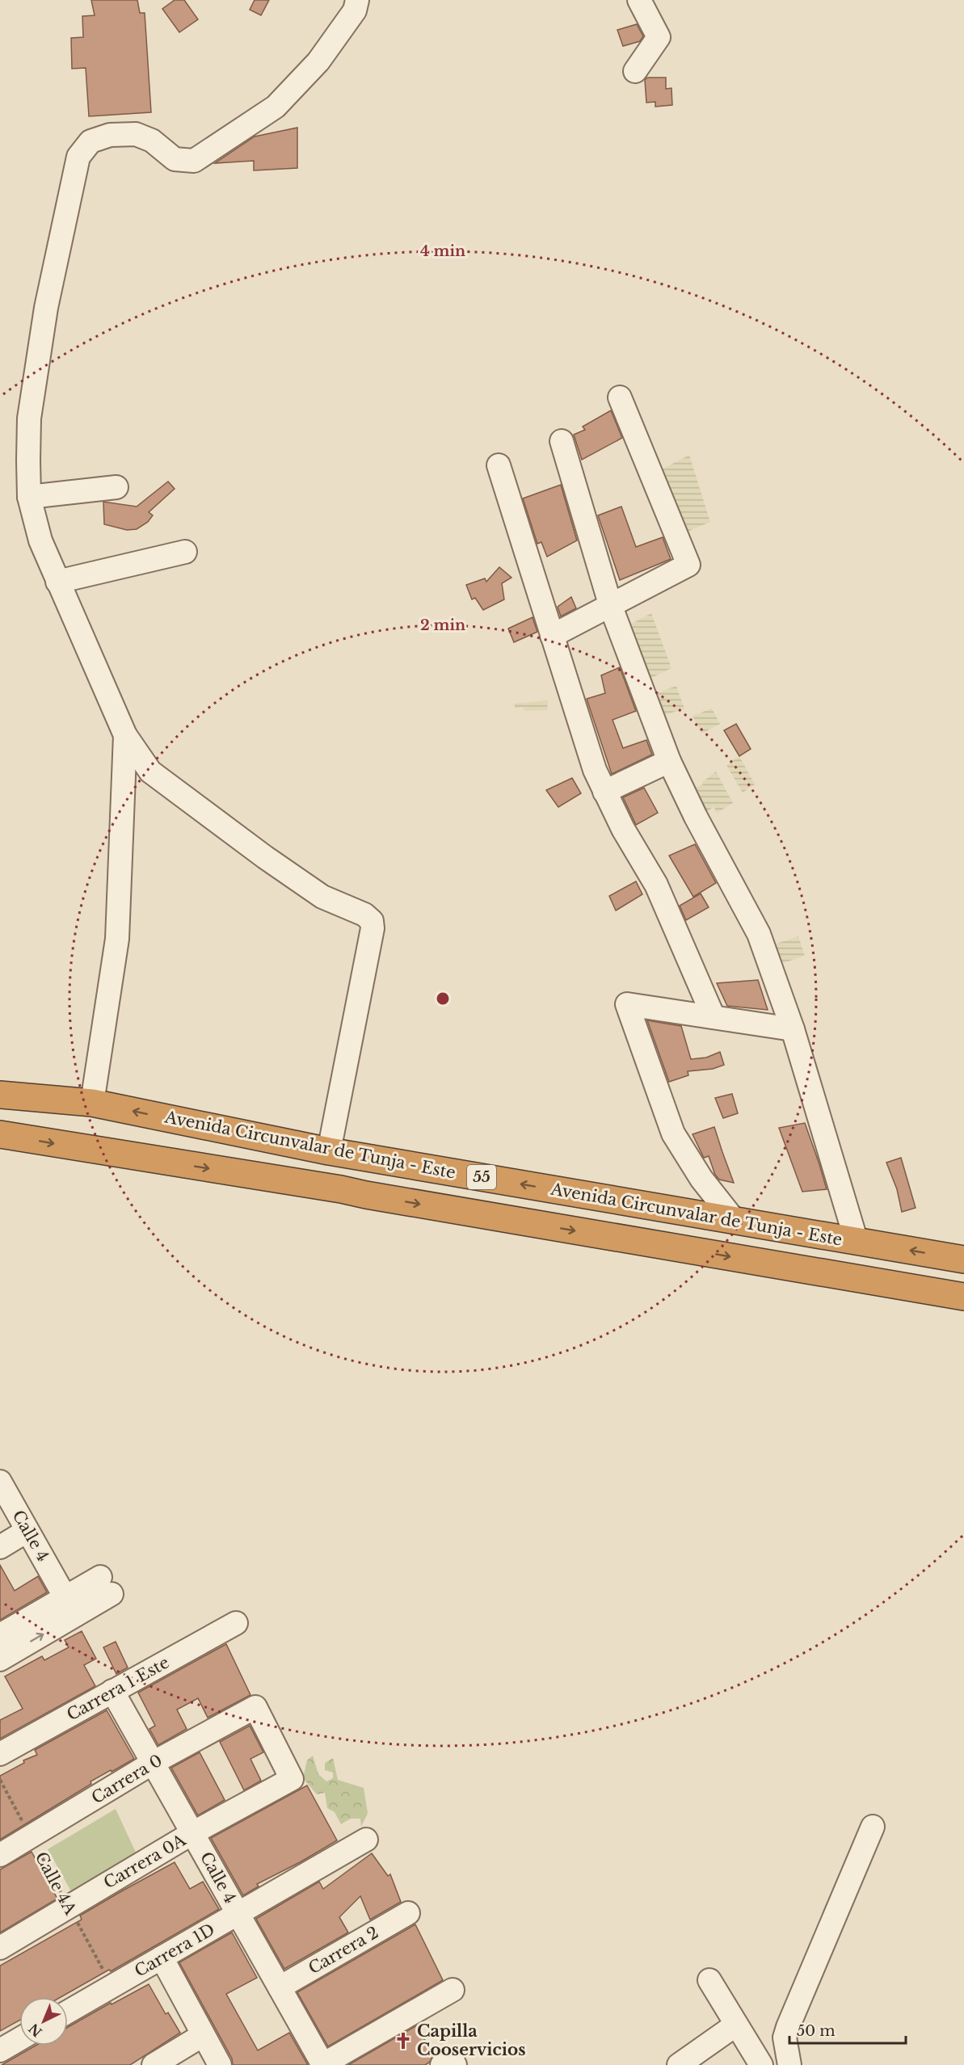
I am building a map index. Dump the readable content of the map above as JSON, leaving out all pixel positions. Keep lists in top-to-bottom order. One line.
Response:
{"streets":{"highway":["Avenida Circunvalar de Tunja - Este","55"],"street":["Calle 4","Carrera 1 Este","Carrera 0","Carrera 0A","Carrera 1D","Carrera 2"],"path":["Calle 4A"]},"crossings":[["Calle 4","Carrera 1 Este"],["Calle 4","Carrera 0"],["Calle 4","Carrera 0A"],["Calle 4","Carrera 1D"],["Calle 4","Carrera 2"],["Carrera 0","Carrera 0A"],["Carrera 0","Calle 4A"],["Carrera 0A","Calle 4A"],["Calle 4A","Carrera 1D"]],"places":{"church":["Capilla Cooservicios"]},"scale_bar":"50 m","north":"bottom left","rings":["4 min","2 min"]}
